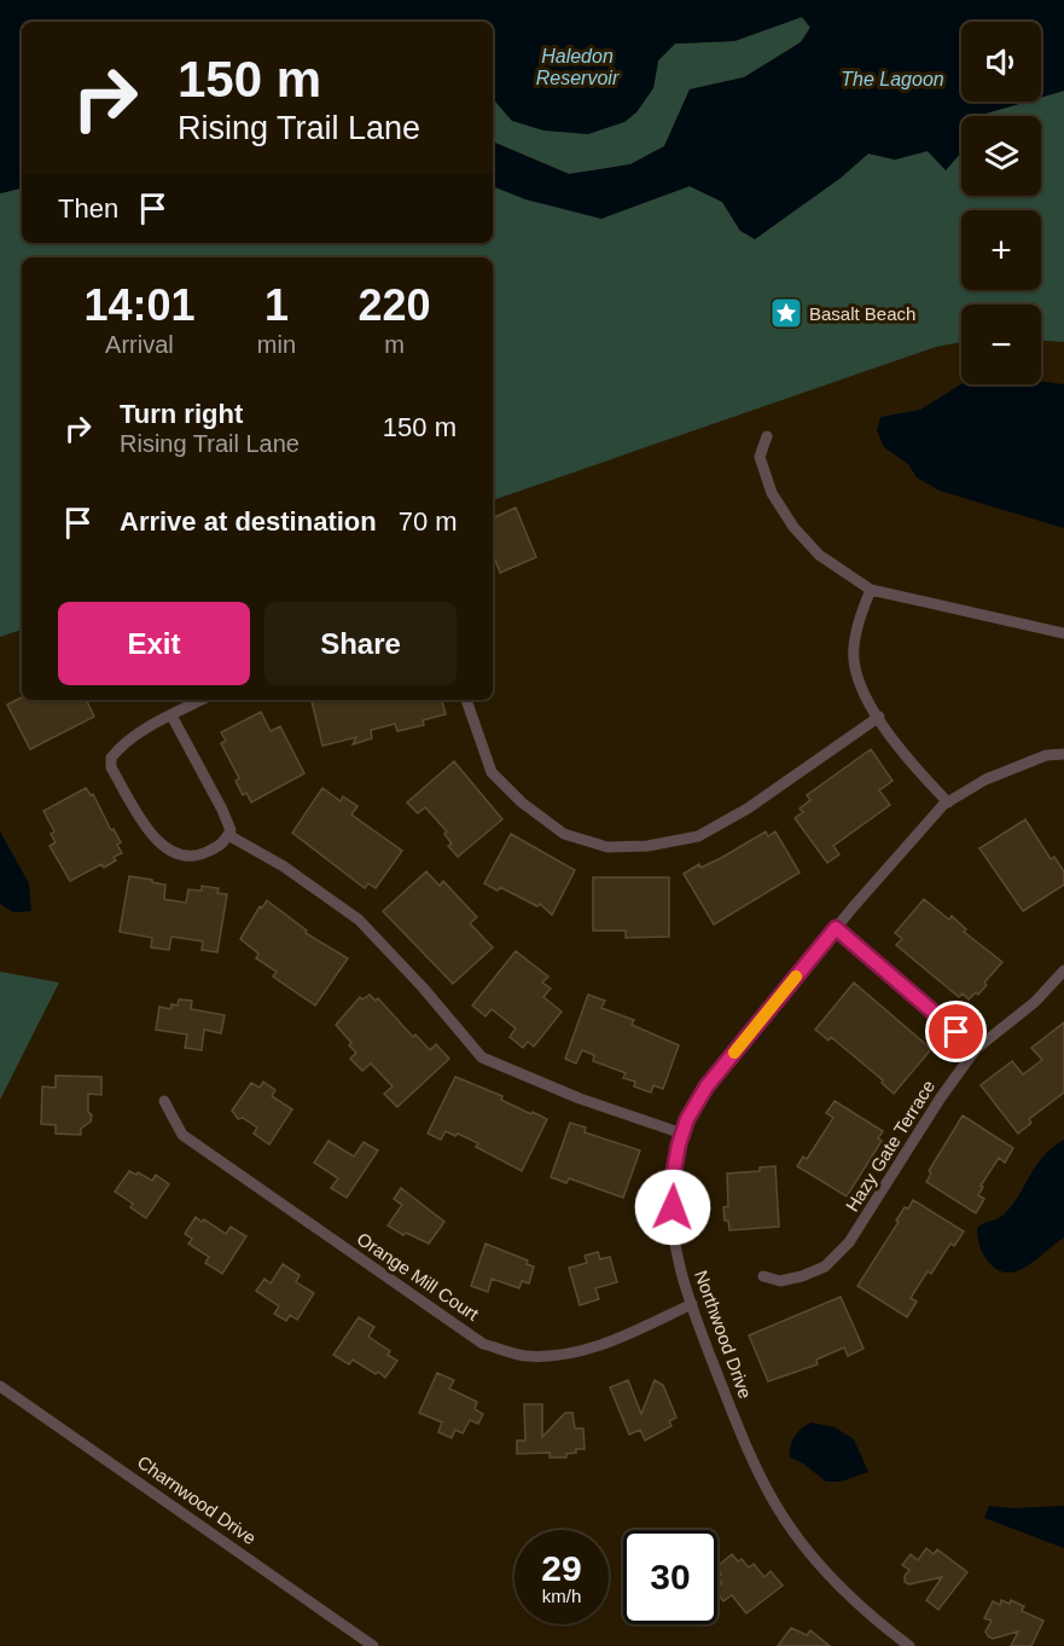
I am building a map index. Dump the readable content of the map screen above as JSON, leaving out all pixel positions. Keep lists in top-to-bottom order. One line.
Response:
{"streets":{"street":["Hazy Gate Terrace","Orange Mill Court","Northwood Drive","Charnwood Drive"]},"crossings":[["Orange Mill Court","Northwood Drive"]],"water":["Haledon Reservoir","The Lagoon"],"places":{"place":["Basalt Beach"]},"page":{"map_buttons":["+","−"],"turn":["150 m","Rising Trail Lane"],"then":"Then","eta":["14:01","Arrival","1","min","220","m"],"list":[{"name":"Turn right","note":"Rising Trail Lane","value":"150 m"},{"name":"Arrive at destination","value":"70 m"}],"buttons":["Exit","Share"],"speed":"29 km/h","limit":"30"}}
